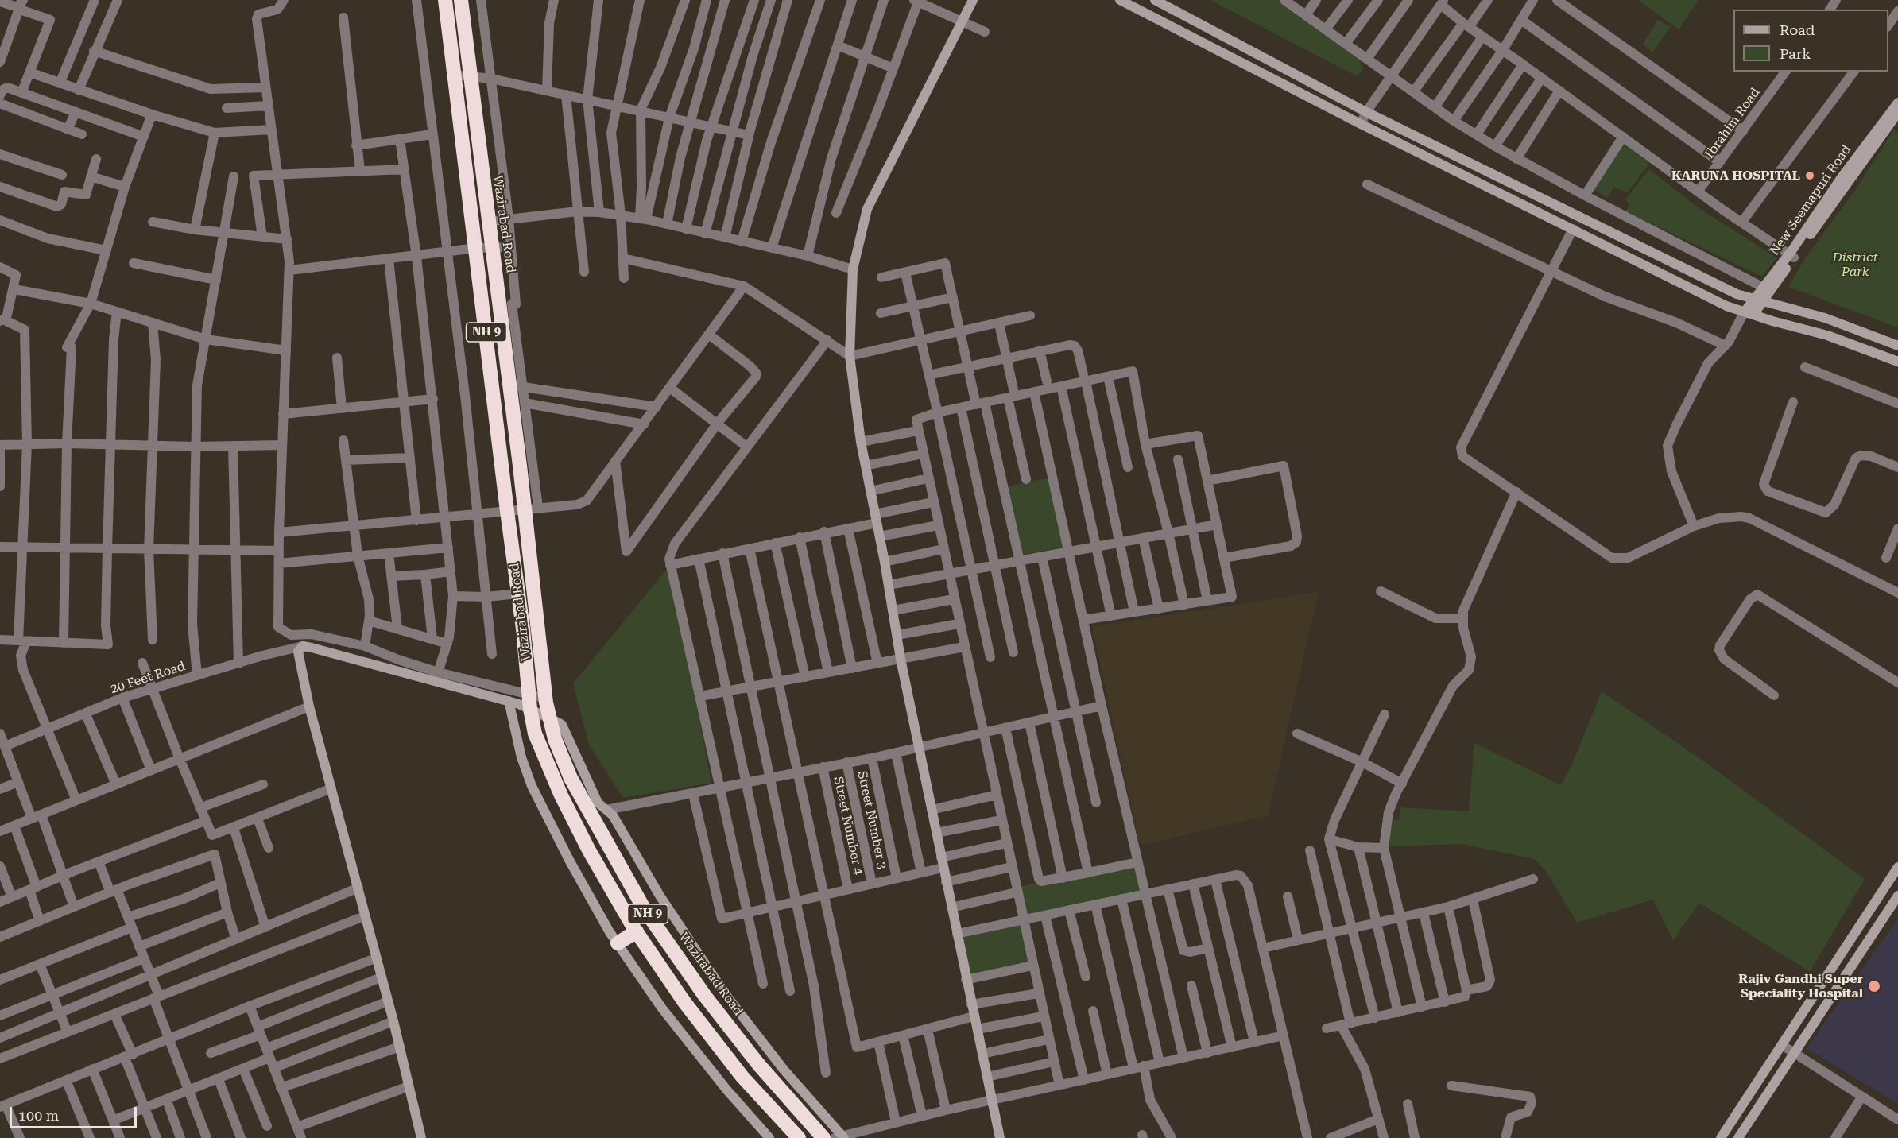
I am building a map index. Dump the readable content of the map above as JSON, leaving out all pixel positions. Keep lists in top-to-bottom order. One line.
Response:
{"streets":{"highway":["Wazirabad Road","NH 9"],"street":["Ibrahim Road","New Seemapuri Road","20 Feet Road","Street Number 3","Street Number 4"]},"parks":["District Park"],"places":["KARUNA HOSPITAL","Rajiv Gandhi Super Speciality Hospital"],"legend":["Road","Park"],"scale_bar":"100 m"}
